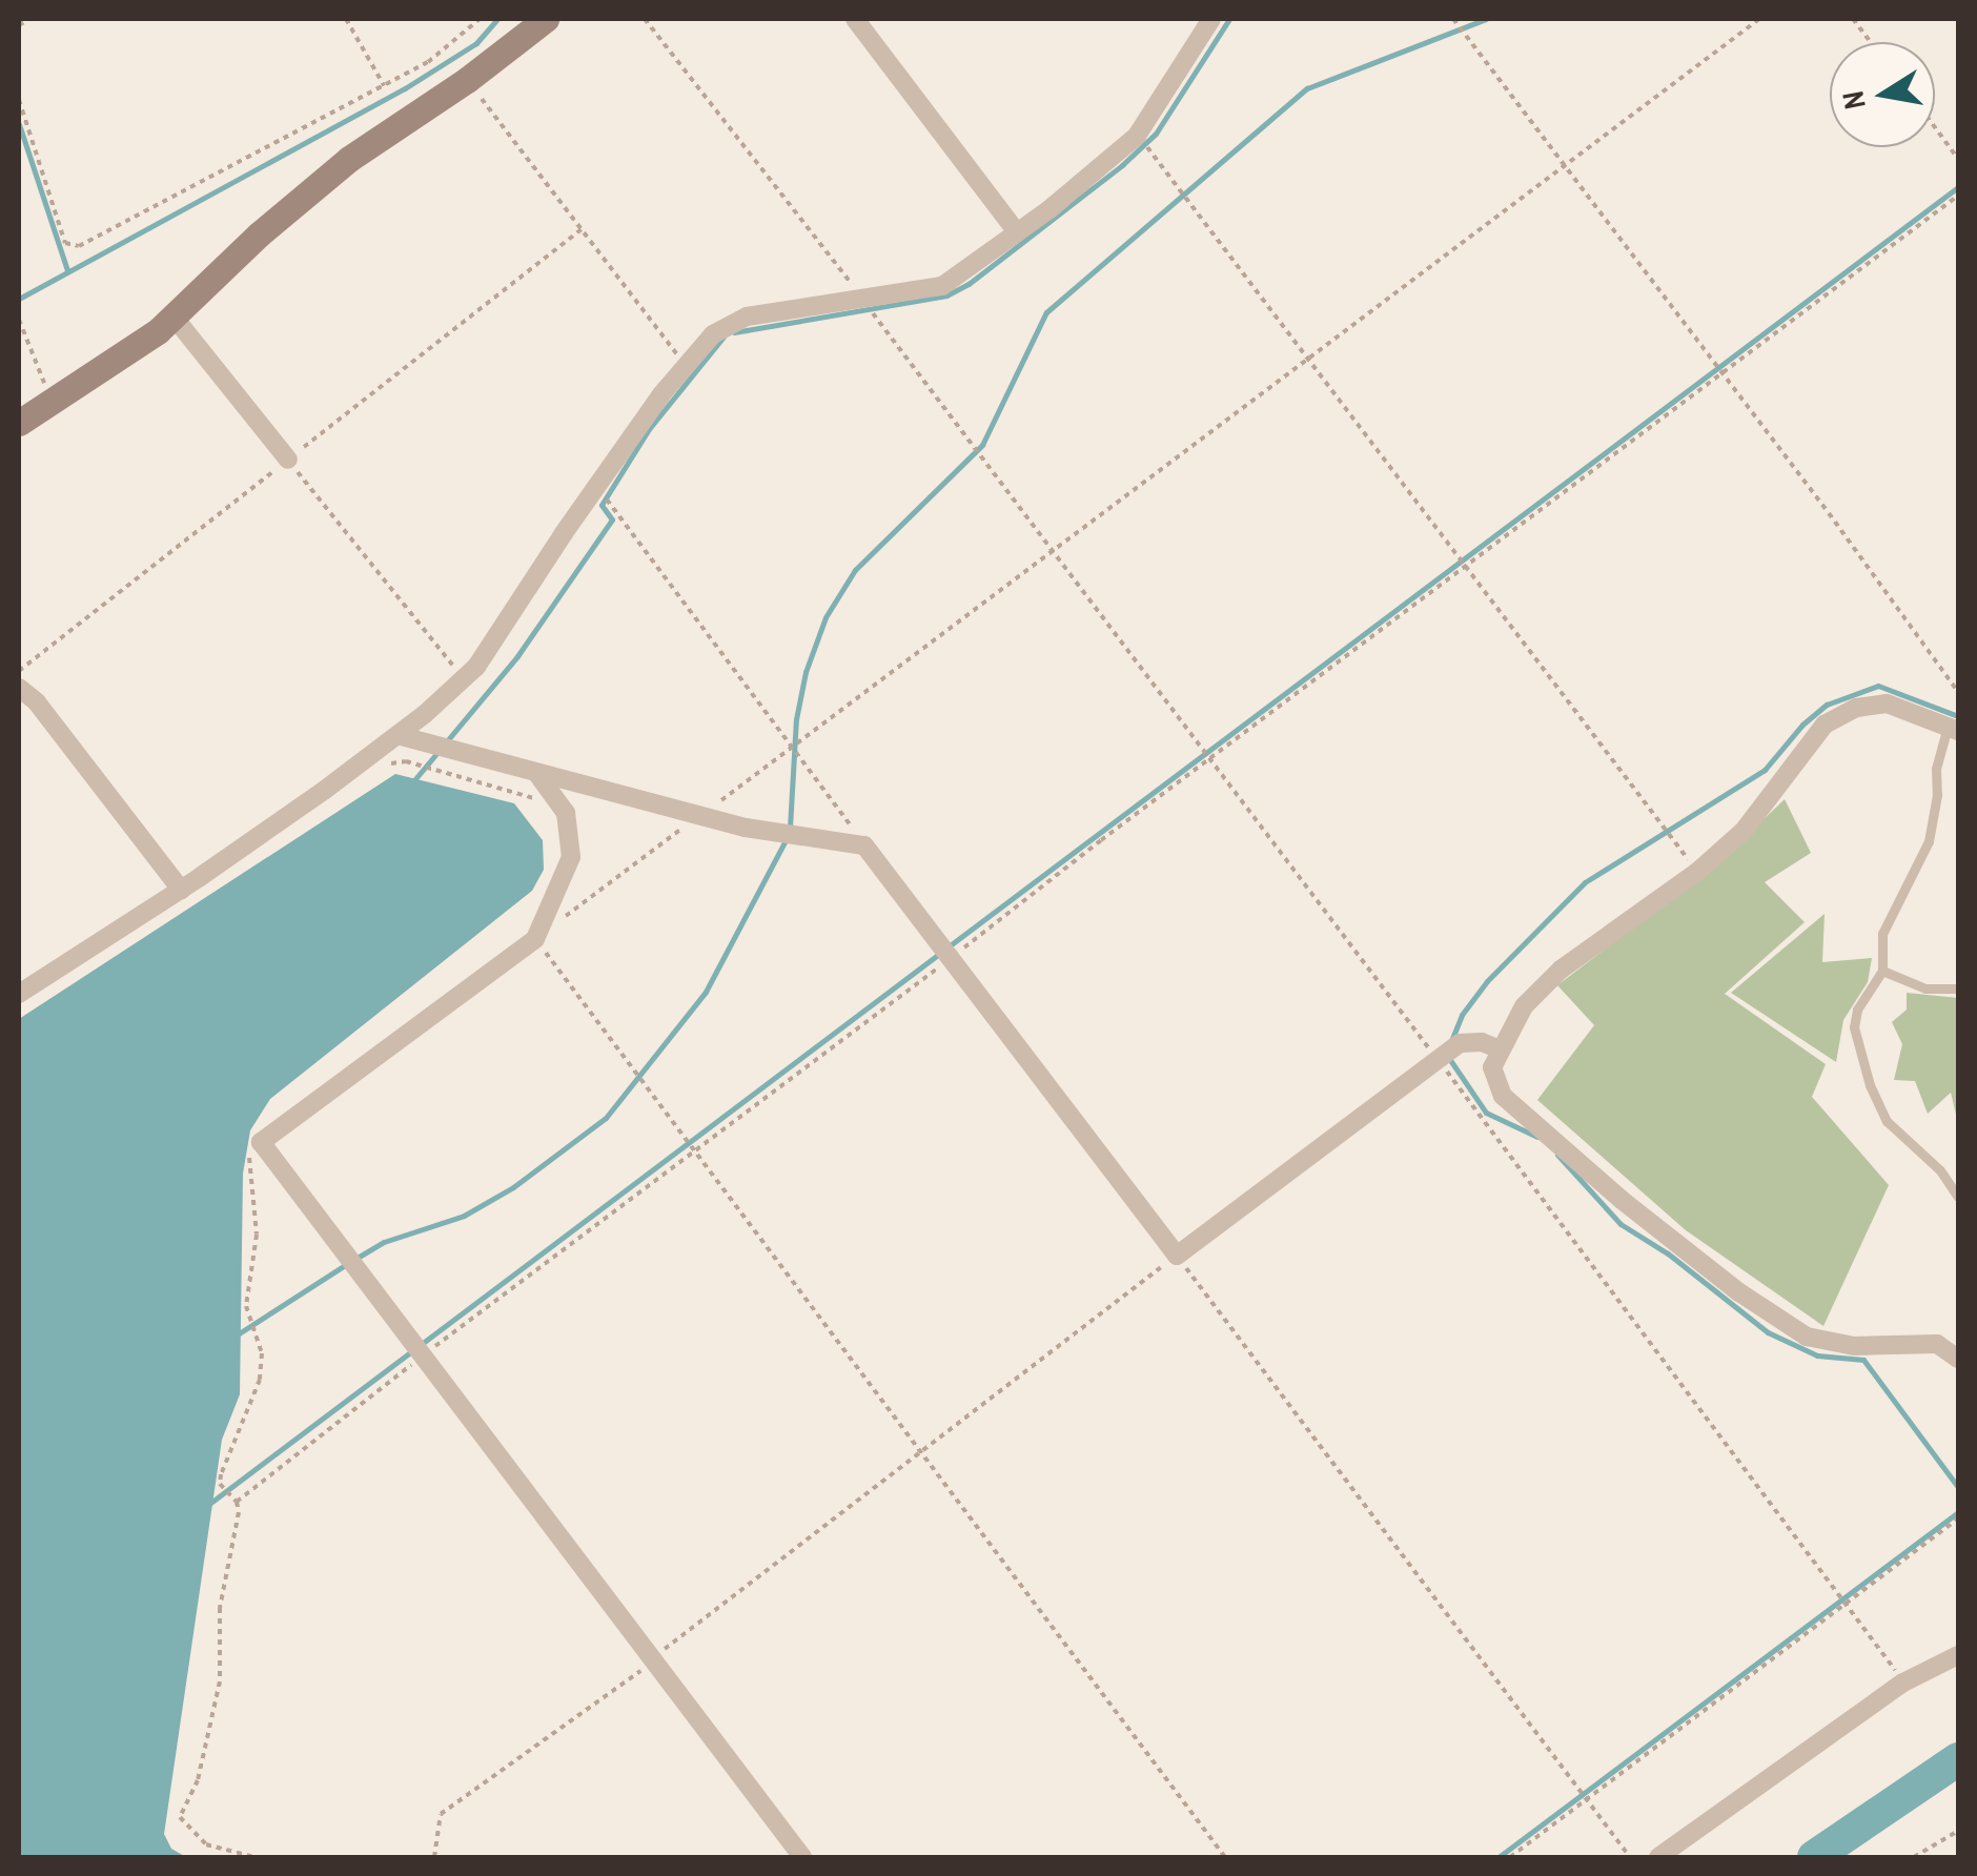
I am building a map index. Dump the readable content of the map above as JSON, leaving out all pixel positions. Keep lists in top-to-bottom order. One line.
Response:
{"north":"left"}
